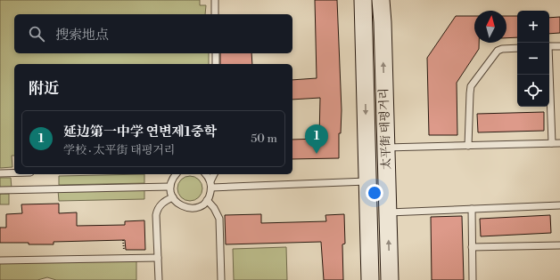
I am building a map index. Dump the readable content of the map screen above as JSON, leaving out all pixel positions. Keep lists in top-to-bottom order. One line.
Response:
{"streets":{"main road":["太平街 태평거리"]},"north":"top","page":{"map_buttons":["+","−"],"search":"搜索地点","heading":"附近","list":[{"mark":"1","name":"延边第一中学 연변제1중학","note":"学校 · 太平街 태평거리","value":"50 m"}],"pins":"1"}}
